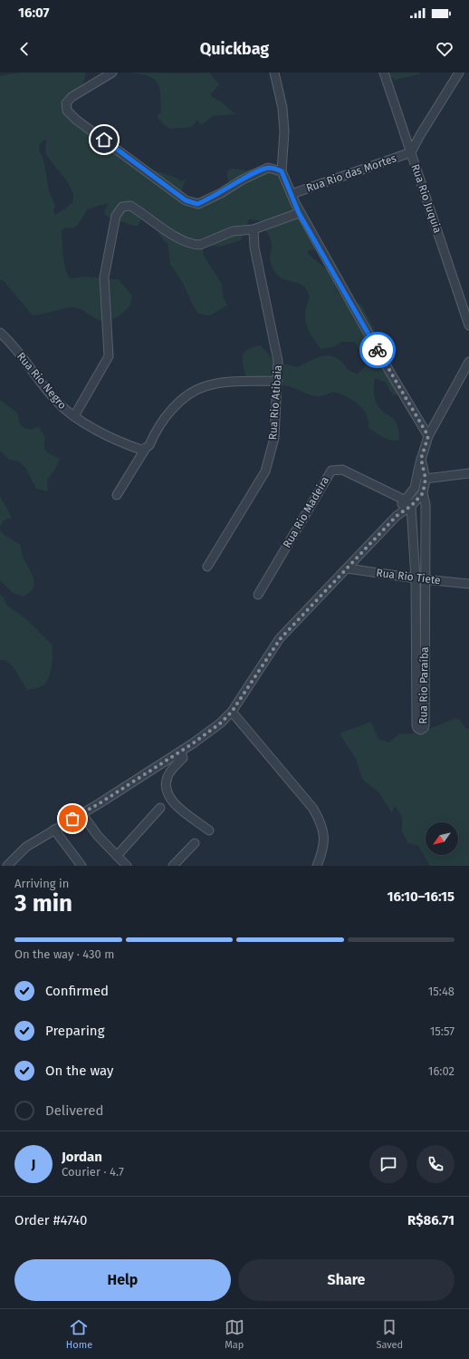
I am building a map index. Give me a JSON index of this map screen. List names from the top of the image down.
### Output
{
  "streets": {
    "street": [
      "Rua Rio das Mortes",
      "Rua Rio Juquia",
      "Rua Rio Negro",
      "Rua Rio Atibaia",
      "Rua Rio Madeira",
      "Rua Rio Tiete",
      "Rua Rio Paraíba"
    ]
  },
  "crossings": [
    ["Rua Rio das Mortes", "Rua Rio Juquia"],
    ["Rua Rio Madeira", "Rua Rio Paraíba"],
    ["Rua Rio Tiete", "Rua Rio Paraíba"]
  ],
  "north": "bottom left",
  "page": {
    "status": "16:07",
    "header": "Quickbag",
    "heading": ["3 min", "Arriving in", "16:10–16:15"],
    "panel": [
      "Jordan",
      "Courier · 4.7",
      "Order #4740",
      "R$86.71"
    ],
    "bar": "On the way · 430 m",
    "list": [
      ["Confirmed", "15:48"],
      ["Preparing", "15:57"],
      ["On the way", "16:02"],
      "Delivered"
    ],
    "round": "J",
    "buttons": ["Help", "Share"],
    "tabs": ["Home", "Map", "Saved"]
  }
}
